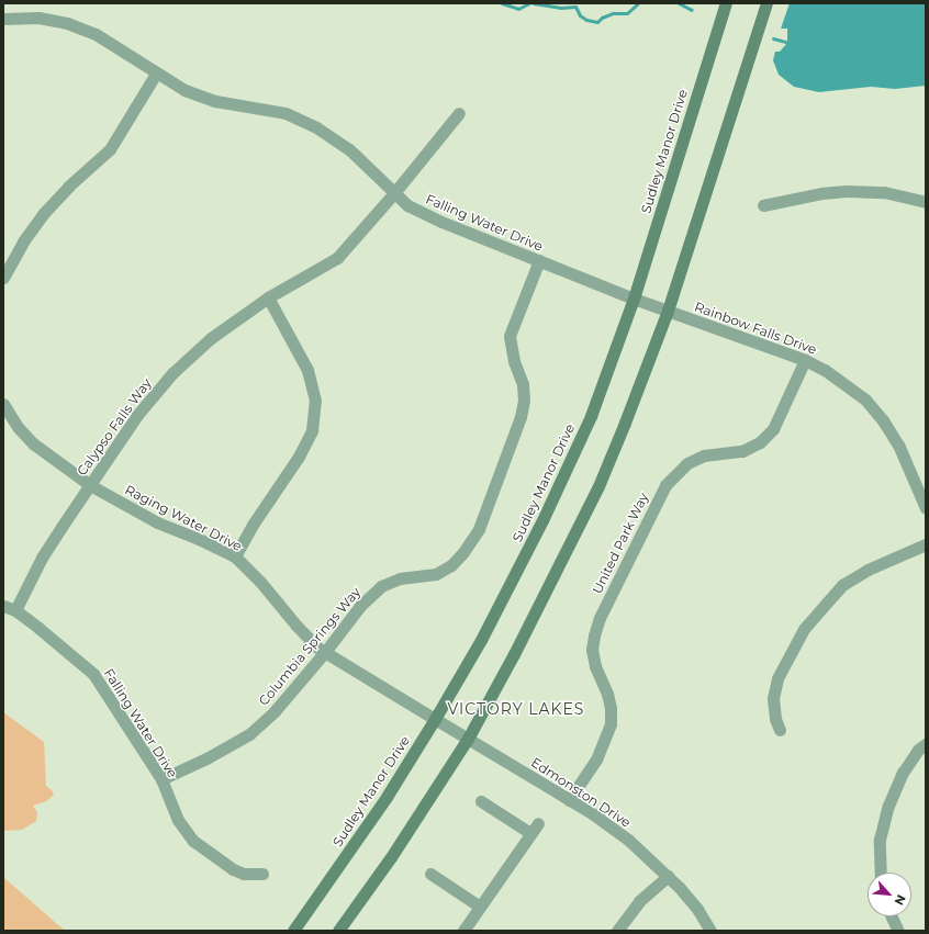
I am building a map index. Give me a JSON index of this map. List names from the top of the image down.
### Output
{
  "streets": {
    "main road": ["Sudley Manor Drive"],
    "street": [
      "Falling Water Drive",
      "Rainbow Falls Drive",
      "Calypso Falls Way",
      "Raging Water Drive",
      "United Park Way",
      "Columbia Springs Way",
      "Edmonston Drive"
    ]
  },
  "crossings": [
    ["Sudley Manor Drive", "Falling Water Drive"],
    ["Sudley Manor Drive", "Rainbow Falls Drive"],
    ["Sudley Manor Drive", "Raging Water Drive"],
    ["Sudley Manor Drive", "Edmonston Drive"],
    ["Falling Water Drive", "Rainbow Falls Drive"],
    ["Falling Water Drive", "Calypso Falls Way"],
    ["Falling Water Drive", "Columbia Springs Way"],
    ["Rainbow Falls Drive", "United Park Way"],
    ["Calypso Falls Way", "Raging Water Drive"],
    ["Raging Water Drive", "Columbia Springs Way"],
    ["Raging Water Drive", "Edmonston Drive"],
    ["United Park Way", "Edmonston Drive"]
  ],
  "districts": ["VICTORY LAKES"],
  "north": "bottom right"
}
